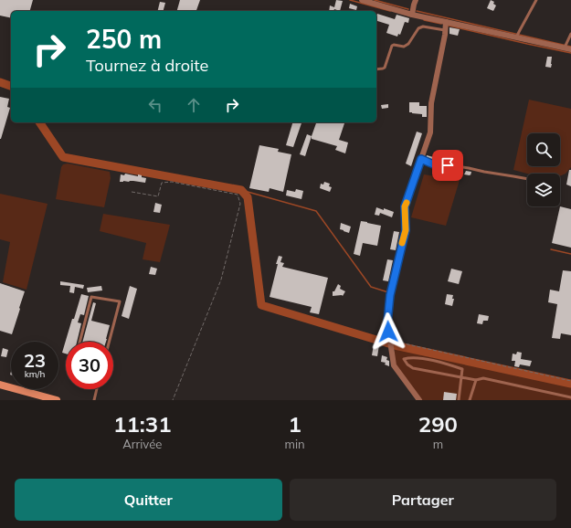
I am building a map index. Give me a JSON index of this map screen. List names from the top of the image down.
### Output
{
  "page": {
    "turn": ["250 m", "Tournez à droite"],
    "speed": "23 km/h",
    "limit": "30",
    "eta": [
      "11:31",
      "Arrivée",
      "1",
      "min",
      "290",
      "m"
    ],
    "buttons": ["Quitter", "Partager"]
  }
}
